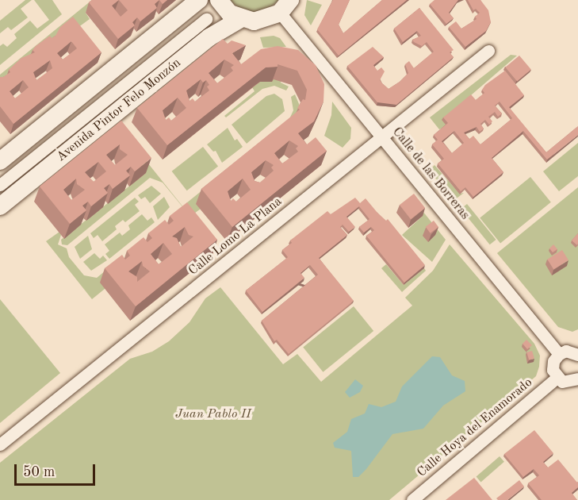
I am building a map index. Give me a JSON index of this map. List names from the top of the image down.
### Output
{
  "streets": {
    "street": [
      "Avenida Pintor Felo Monzón",
      "Calle de las Borreras",
      "Calle Lomo La Plana",
      "Calle Hoya del Enamorado"
    ]
  },
  "crossings": [
    ["Calle de las Borreras", "Calle Lomo La Plana"]
  ],
  "parks": ["Juan Pablo II"],
  "scale_bar": "50 m"
}
